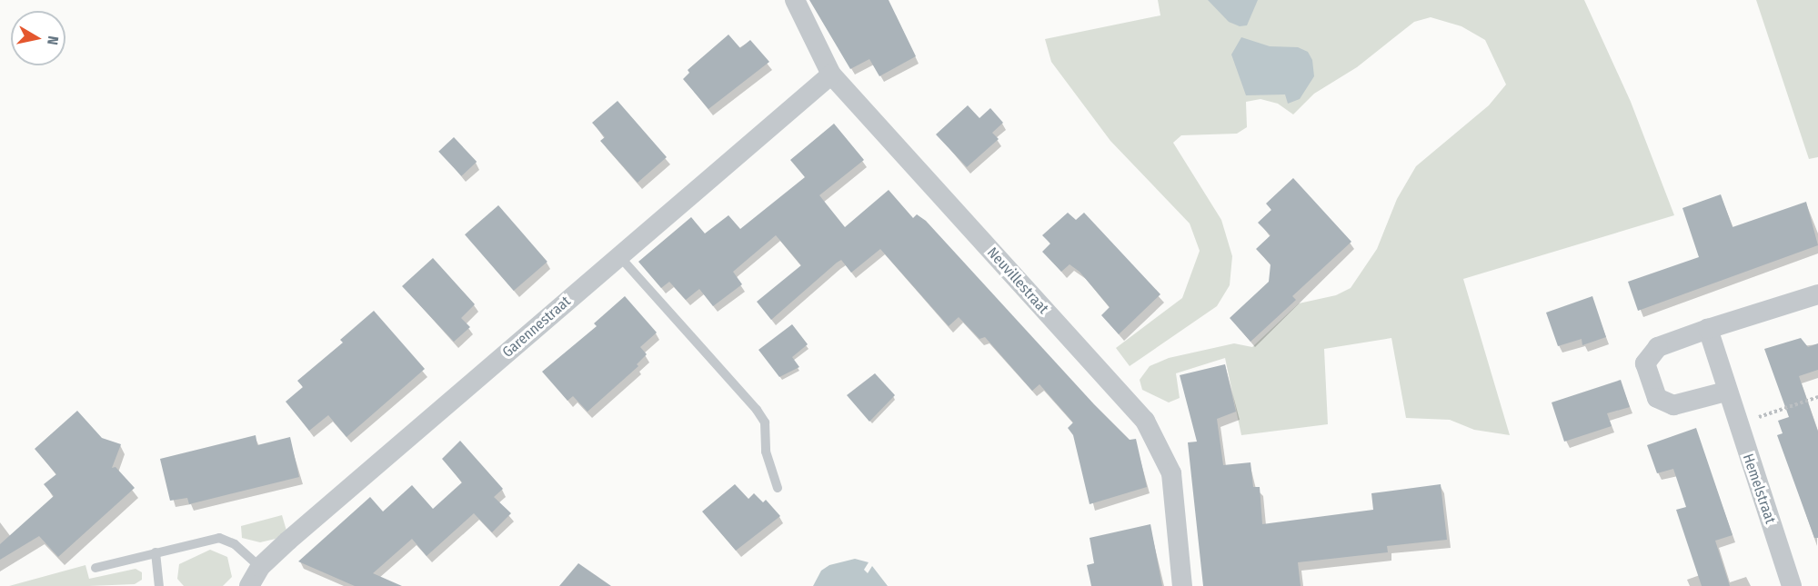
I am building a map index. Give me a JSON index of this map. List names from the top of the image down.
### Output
{
  "streets": {
    "street": ["Neuvillestraat", "Garennestraat", "Hemelstraat"]
  },
  "crossings": [
    ["Neuvillestraat", "Garennestraat"]
  ],
  "north": "right"
}
